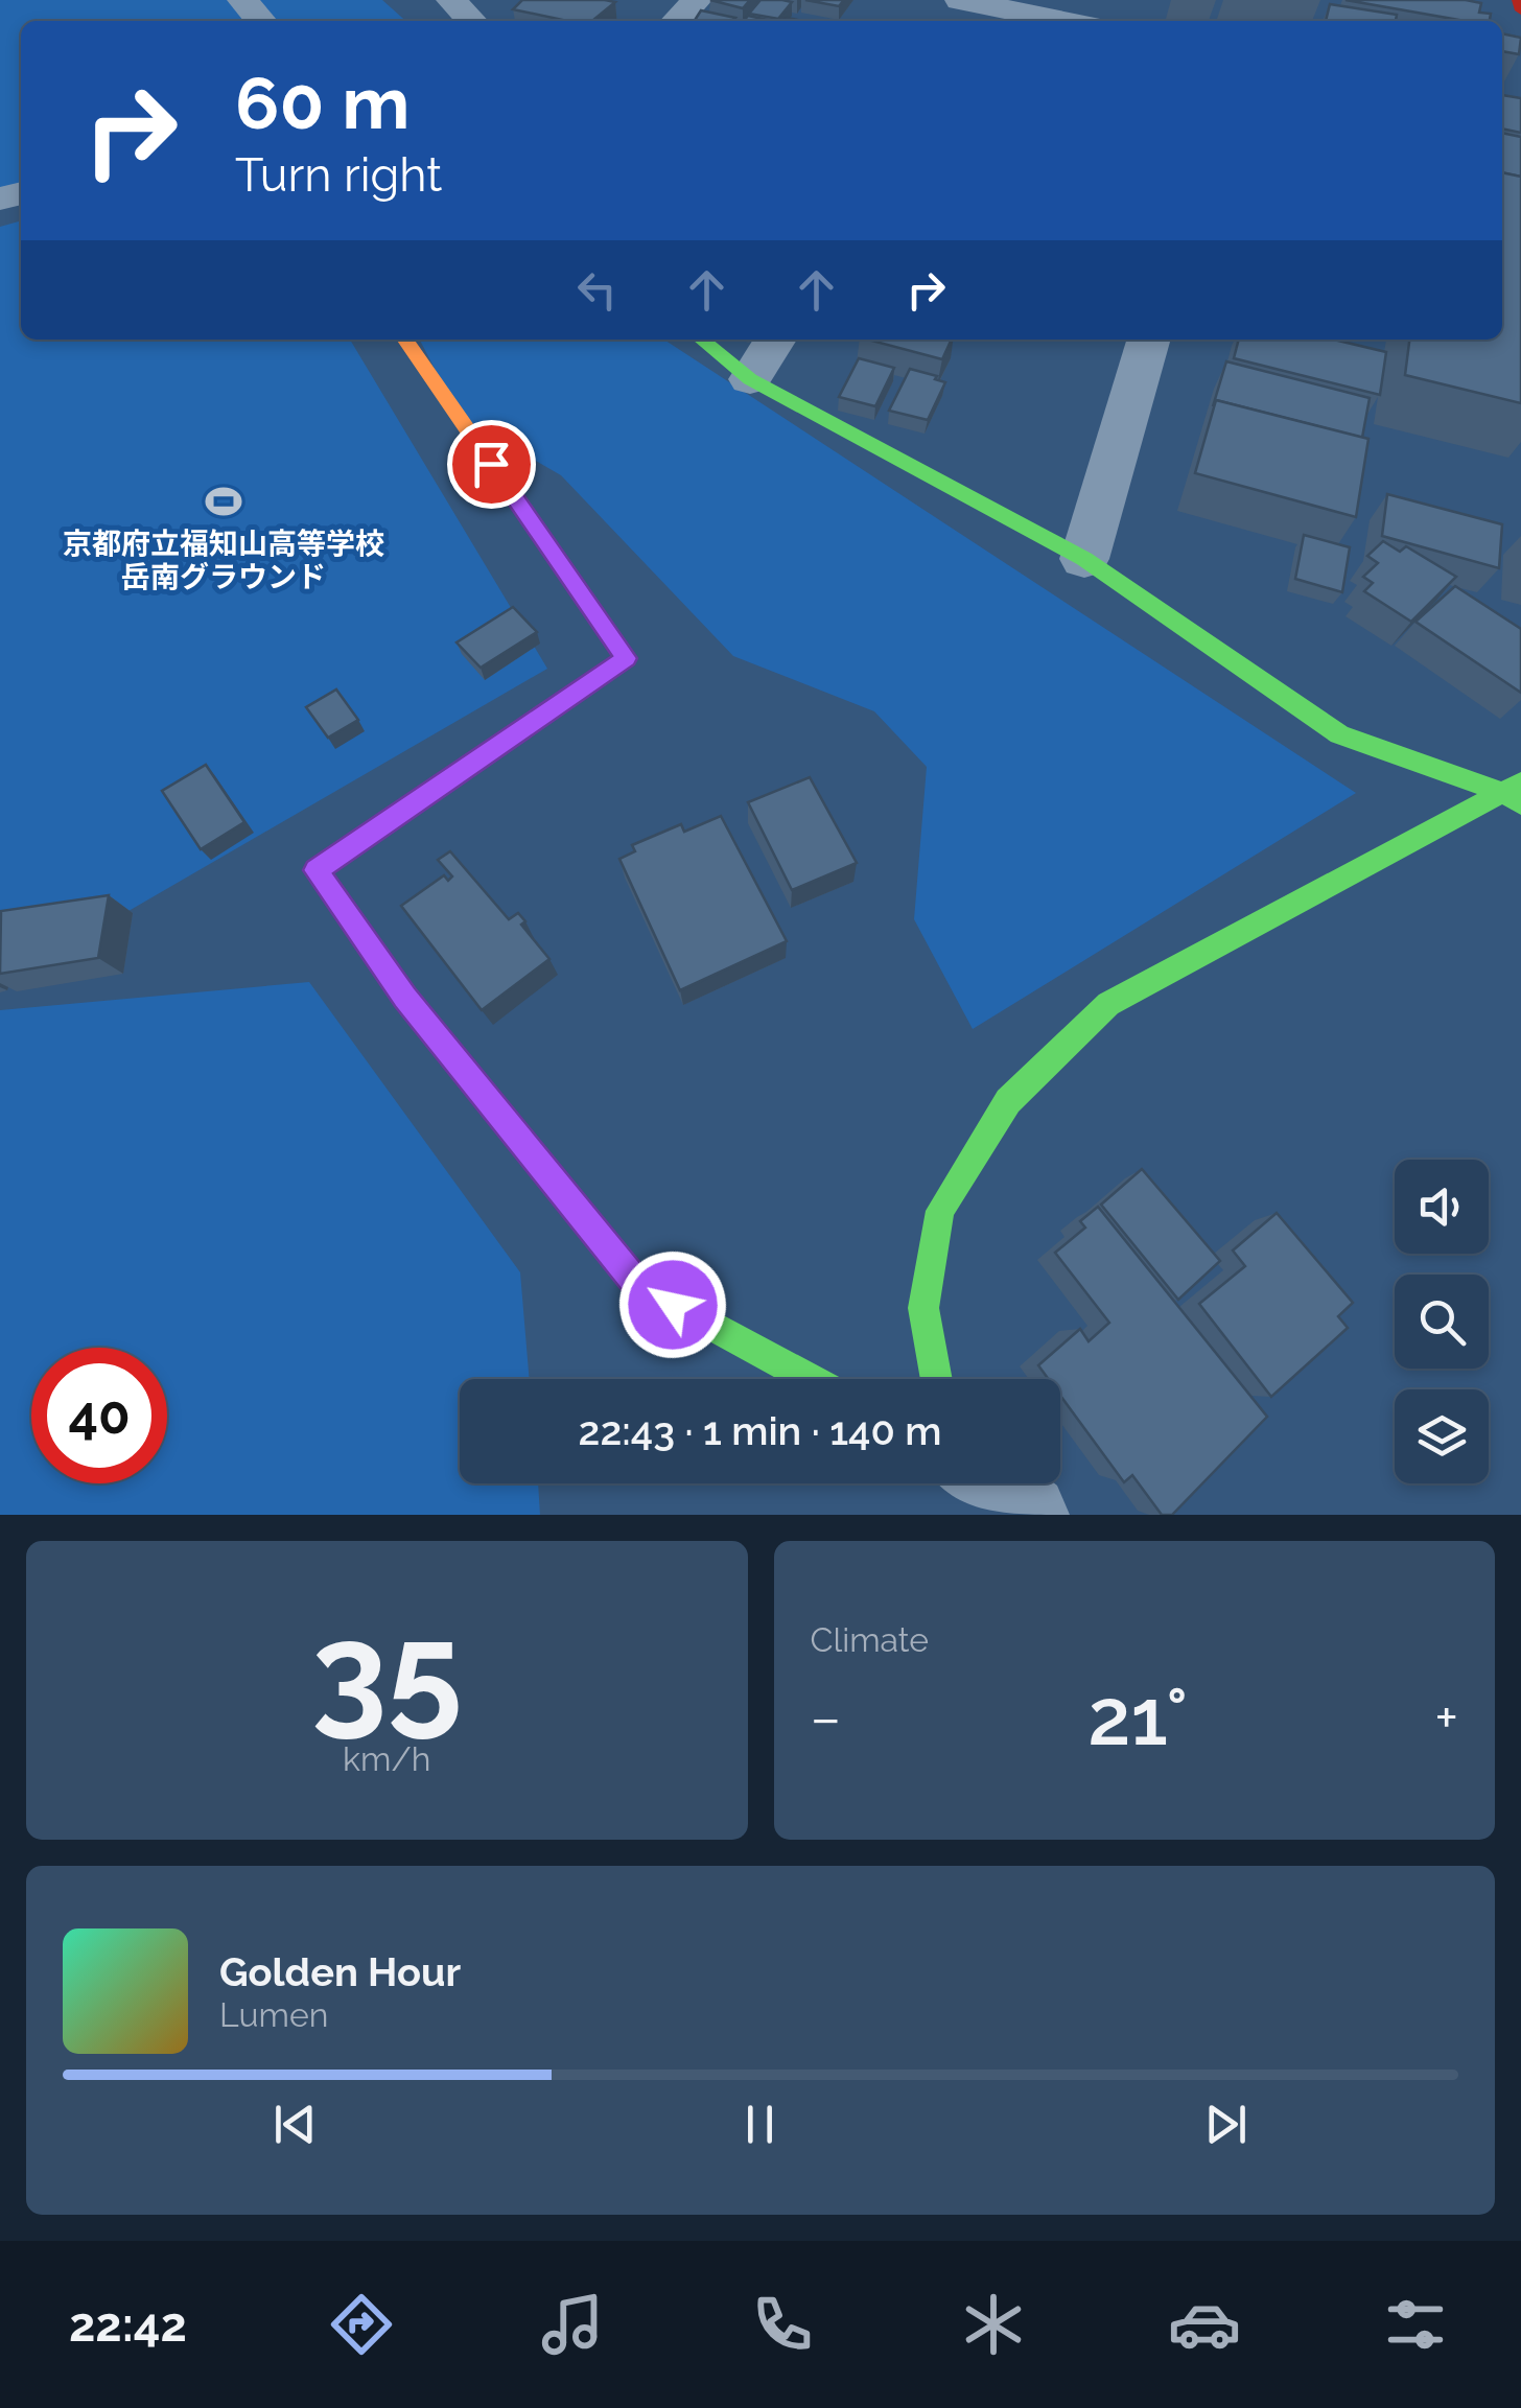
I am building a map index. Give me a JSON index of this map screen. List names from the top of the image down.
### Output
{
  "places": {
    "sports": ["京都府立福知山高等学校 岳南グラウンド"]
  },
  "page": {
    "turn": ["60 m", "Turn right"],
    "limit": "40",
    "trip": "22:43 · 1 min · 140 m",
    "tile": [
      ["35", "km/h"],
      "Climate"
    ],
    "heat": ["−", "21°", "+"],
    "song": ["Golden Hour", "Lumen"],
    "tabs": "22:42"
  }
}
